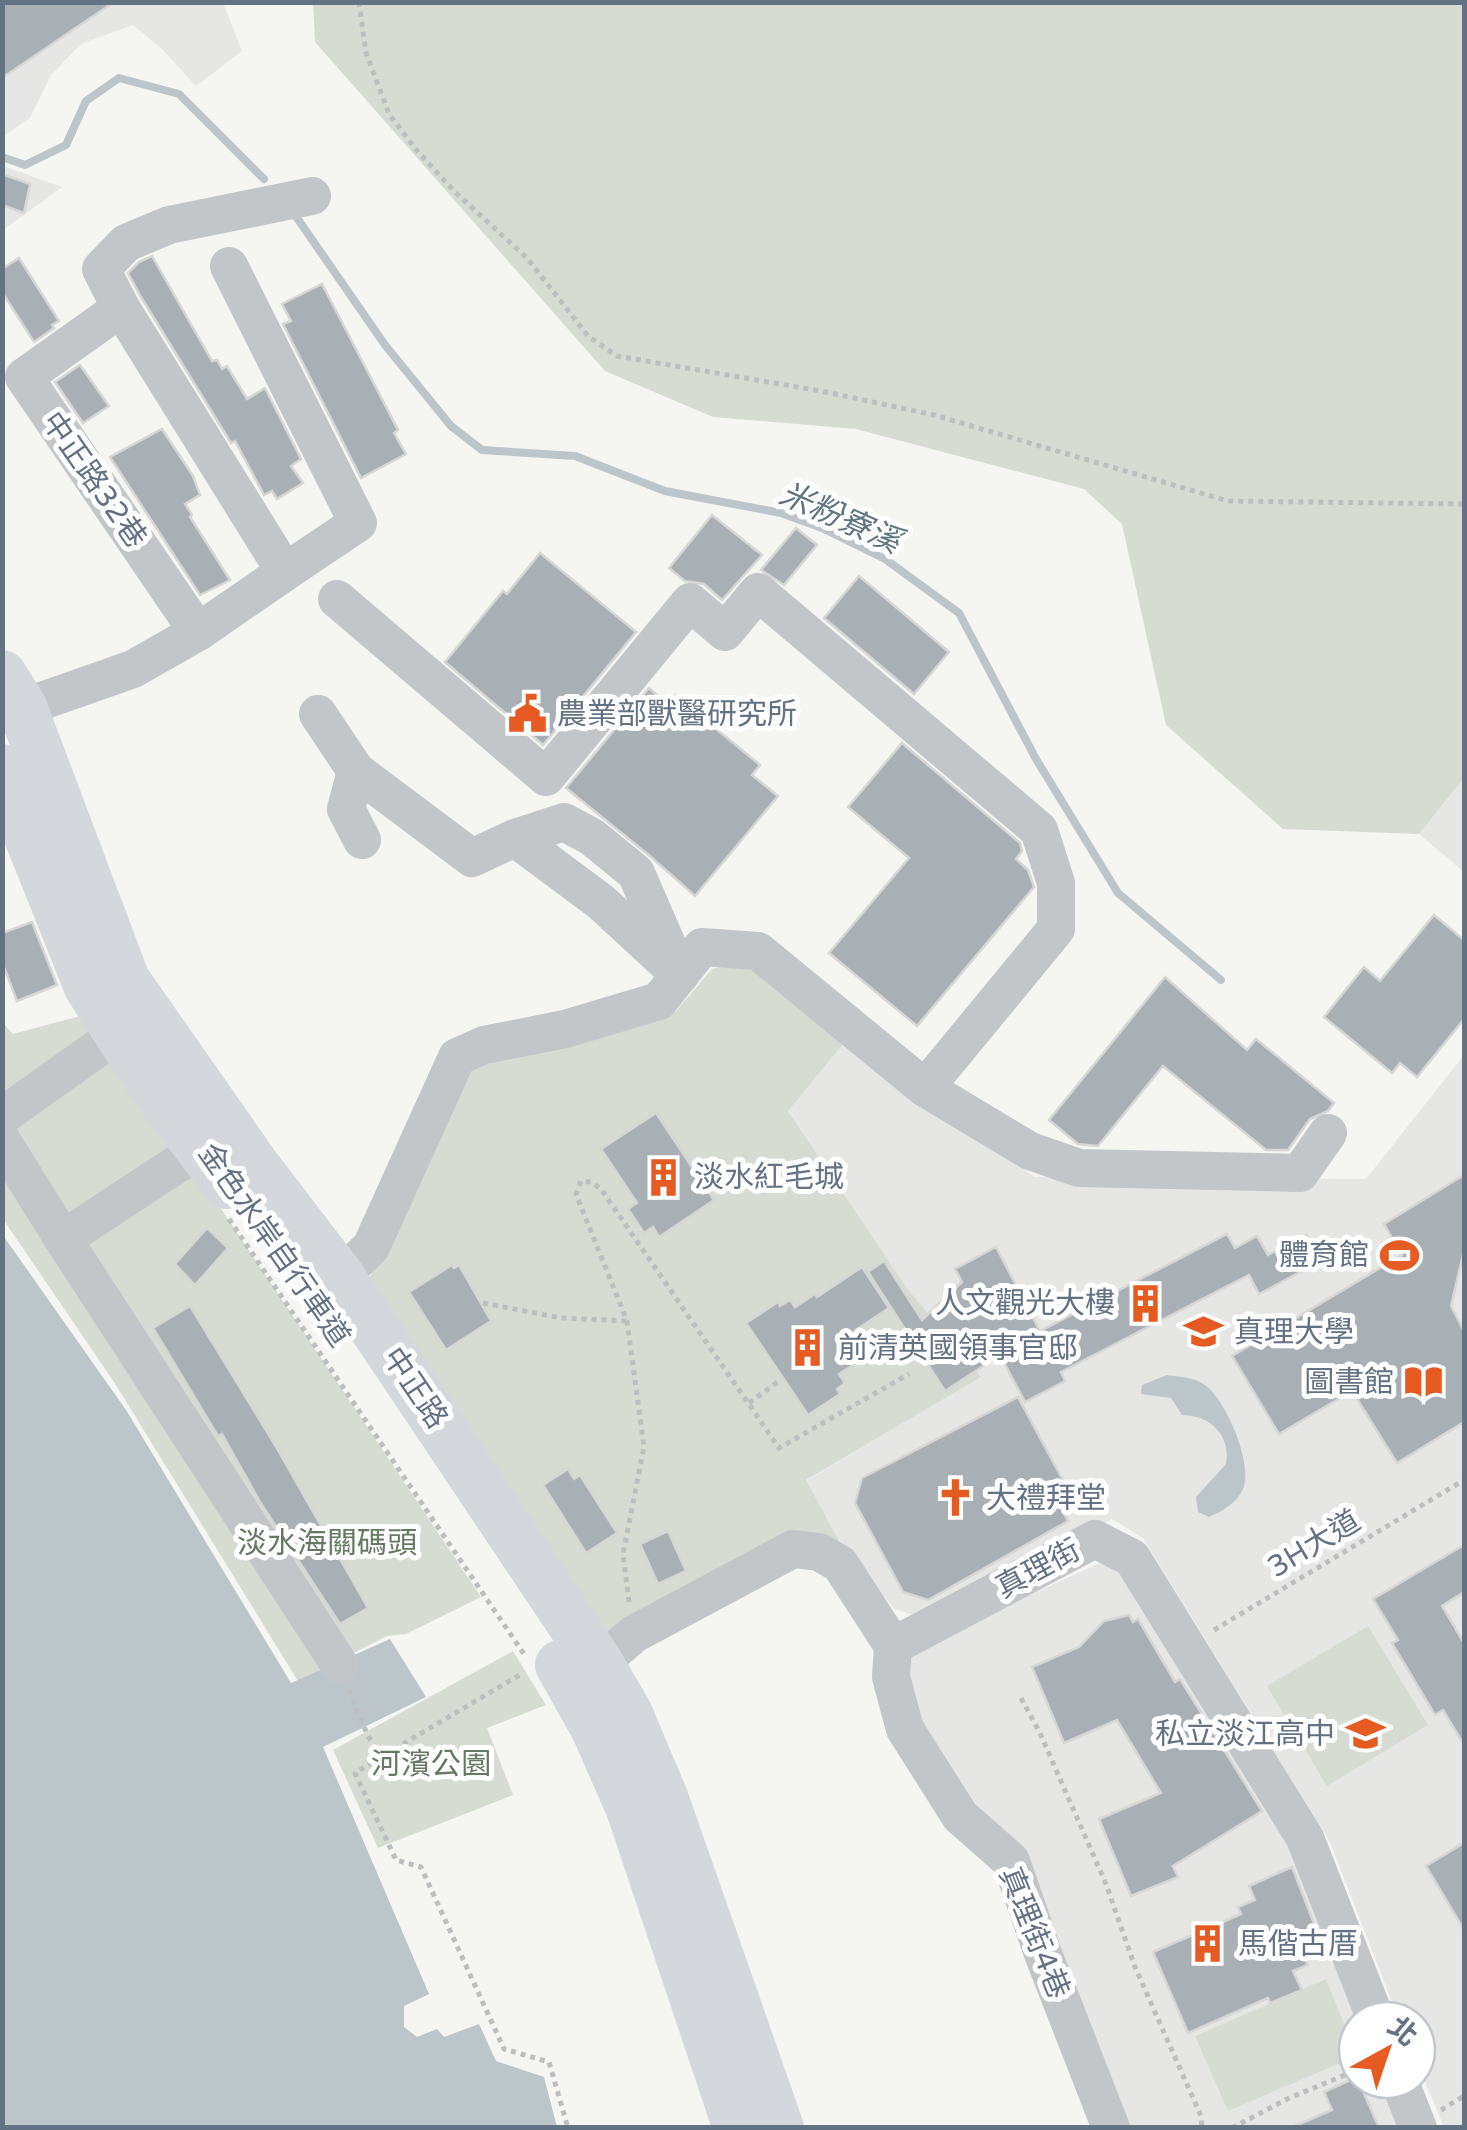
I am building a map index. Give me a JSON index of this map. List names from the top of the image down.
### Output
{
  "streets": {
    "main road": ["中正路"],
    "street": ["中正路32巷", "真理街", "真理街4巷"],
    "path": ["金色水岸自行車道", "3H大道"]
  },
  "crossings": [
    ["金色水岸自行車道", "中正路"],
    ["3H大道", "真理街"],
    ["真理街", "真理街4巷"]
  ],
  "water": ["米粉寮溪"],
  "parks": ["淡水海關碼頭", "河濱公園"],
  "places": {
    "public building": ["農業部獸醫研究所"],
    "building": [
      "淡水紅毛城",
      "人文觀光大樓",
      "前清英國領事官邸",
      "馬偕古厝"
    ],
    "sports": ["體育館"],
    "school or university": ["真理大學", "私立淡江高中"],
    "library": ["圖書館"],
    "church": ["大禮拜堂"]
  },
  "north": "top right"
}
